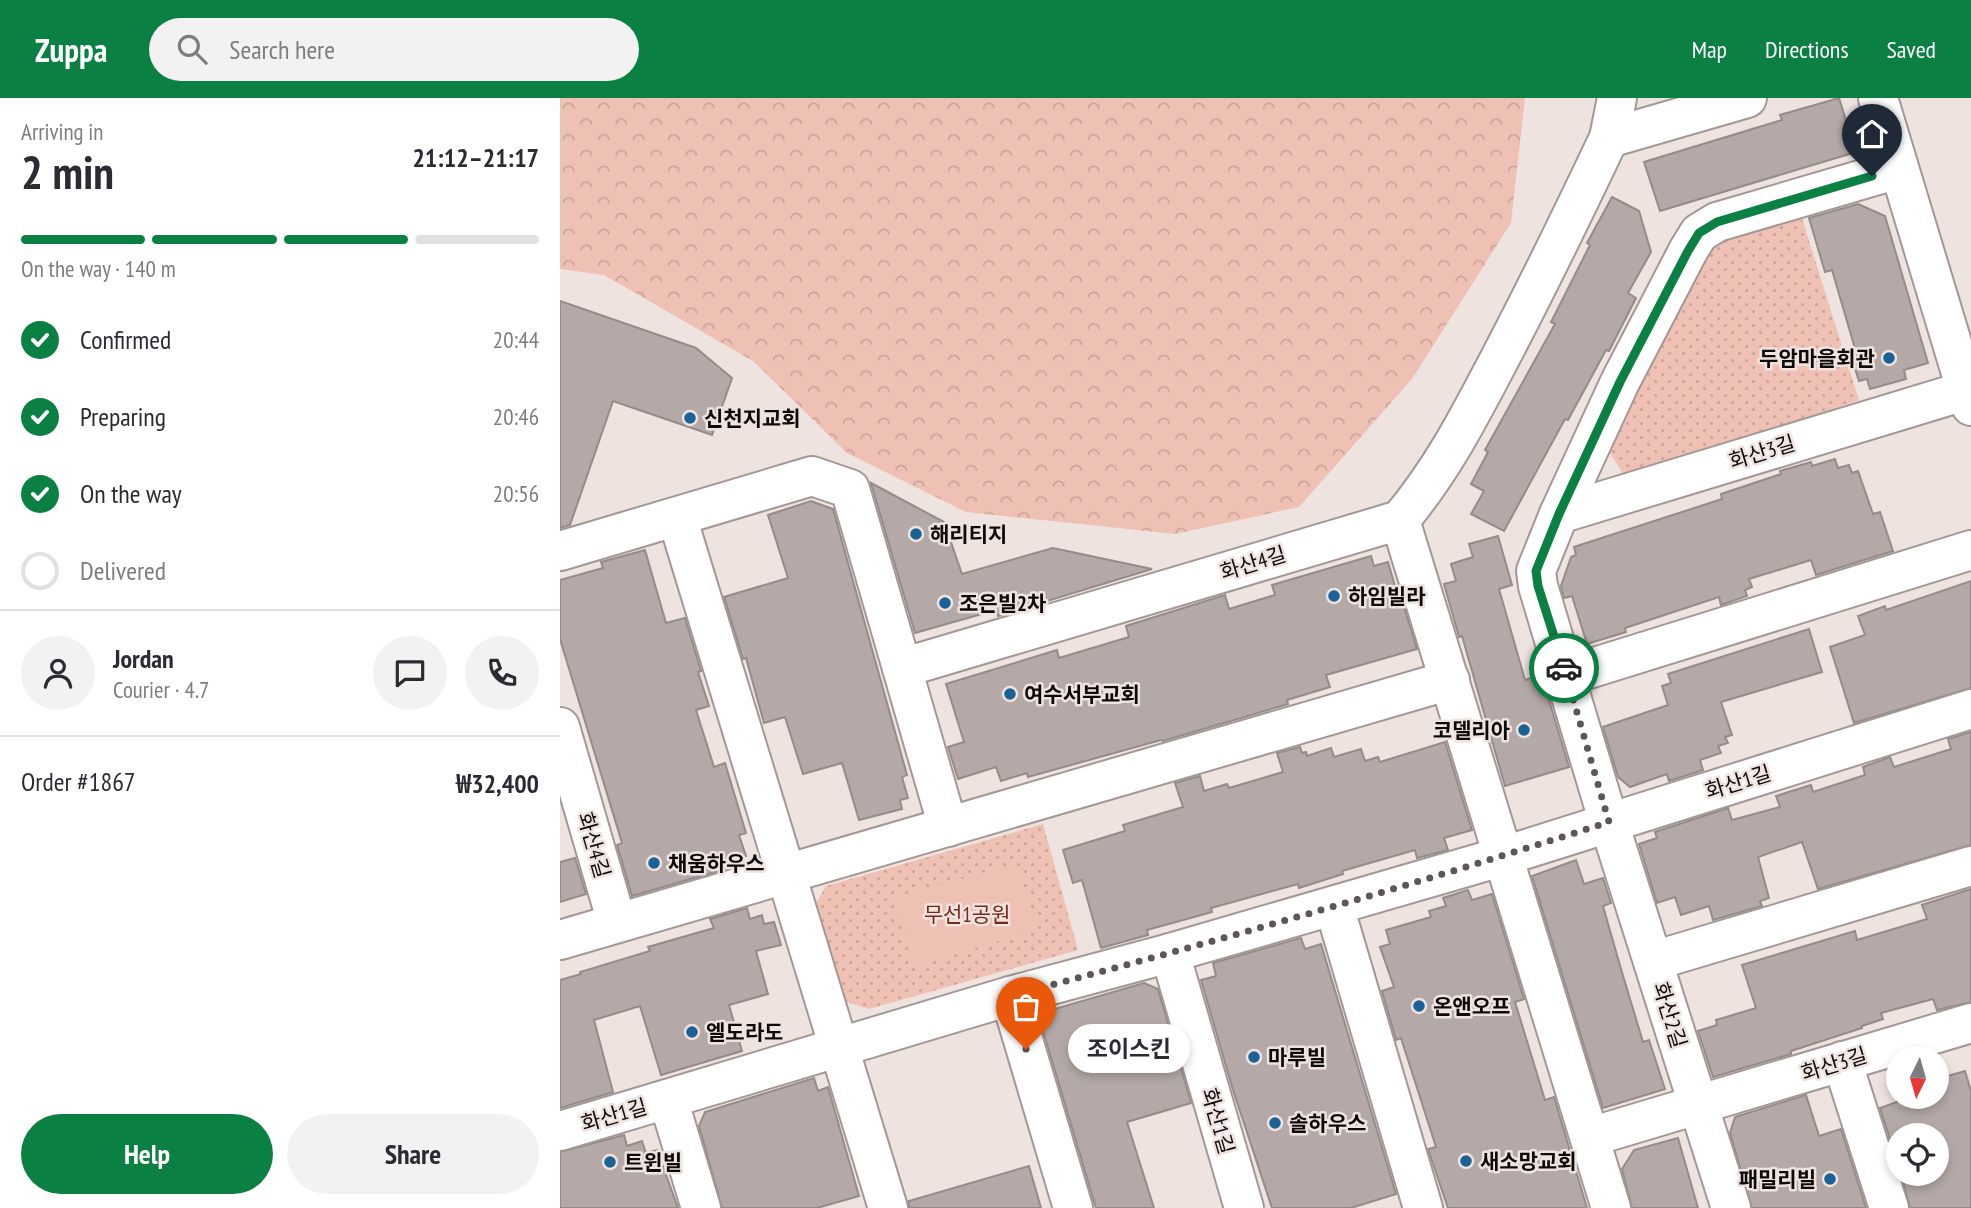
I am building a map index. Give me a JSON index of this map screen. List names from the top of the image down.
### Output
{
  "streets": {
    "street": [
      "화산3길",
      "화산4길",
      "화산1길",
      "화산2길"
    ]
  },
  "crossings": [
    ["화산3길", "화산2길"],
    ["화산1길", "화산2길"]
  ],
  "parks": ["무선1공원"],
  "places": [
    "두암마을회관",
    "신천지교회",
    "해리티지",
    "하임빌라",
    "조은빌2차",
    "여수서부교회",
    "코델리아",
    "채움하우스",
    "온앤오프",
    "엘도라도",
    "조이스킨",
    "마루빌",
    "솔하우스",
    "새소망교회",
    "트윈빌",
    "패밀리빌"
  ],
  "north": "bottom",
  "page": {
    "header": "Zuppa",
    "search": "Search here",
    "nav": ["Map", "Directions", "Saved"],
    "heading": ["2 min", "Arriving in", "21:12–21:17"],
    "panel": [
      "Jordan",
      "Courier · 4.7",
      "Order #1867",
      "₩32,400"
    ],
    "bar": "On the way · 140 m",
    "list": [
      ["Confirmed", "20:44"],
      ["Preparing", "20:46"],
      ["On the way", "20:56"],
      "Delivered"
    ],
    "bubble": "조이스킨",
    "buttons": ["Help", "Share"]
  }
}
